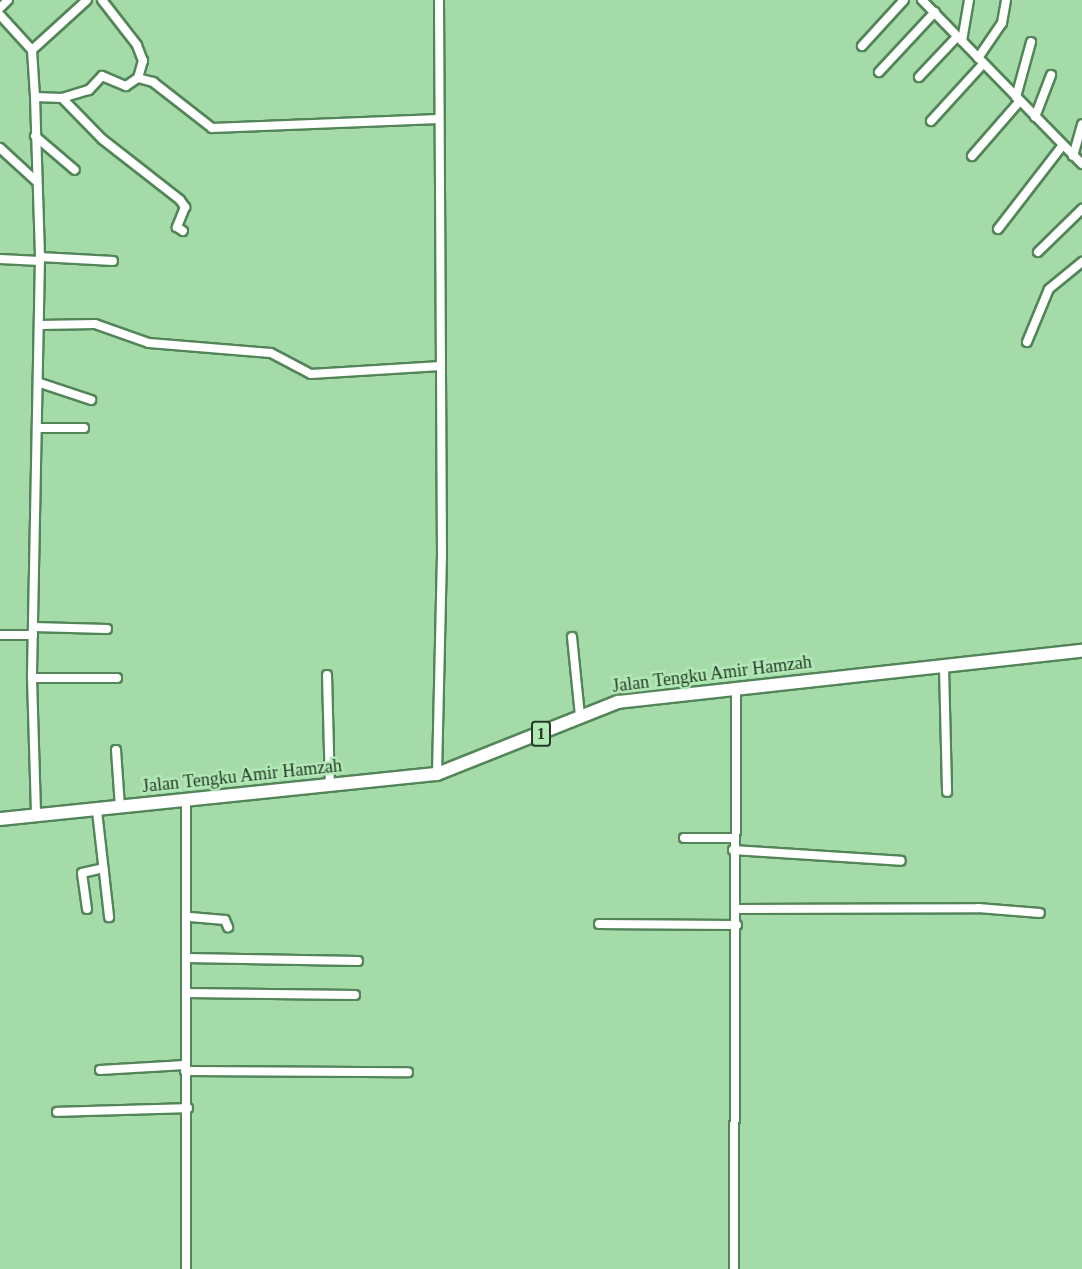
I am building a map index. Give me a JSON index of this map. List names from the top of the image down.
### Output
{
  "streets": {
    "highway": ["Jalan Tengku Amir Hamzah", "1"]
  }
}
